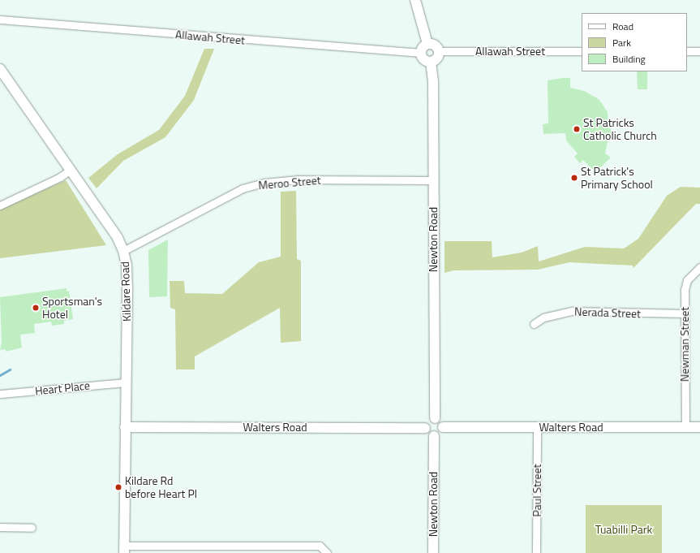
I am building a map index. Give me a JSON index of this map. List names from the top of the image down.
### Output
{
  "streets": {
    "main road": ["Newton Road", "Kildare Road", "Walters Road"],
    "street": [
      "Allawah Street",
      "Meroo Street",
      "Nerada Street",
      "Newman Street",
      "Heart Place",
      "Paul Street"
    ]
  },
  "crossings": [
    ["Allawah Street", "Newton Road"],
    ["Meroo Street", "Newton Road"],
    ["Meroo Street", "Kildare Road"],
    ["Newton Road", "Walters Road"],
    ["Kildare Road", "Heart Place"],
    ["Kildare Road", "Walters Road"],
    ["Nerada Street", "Newman Street"],
    ["Newman Street", "Walters Road"],
    ["Walters Road", "Paul Street"]
  ],
  "parks": ["Tuabilli Park"],
  "places": [
    "St Patricks Catholic Church",
    "St Patrick's Primary School",
    "Sportsman's Hotel",
    "Kildare Rd before Heart Pl"
  ],
  "legend": ["Road", "Park", "Building"]
}
